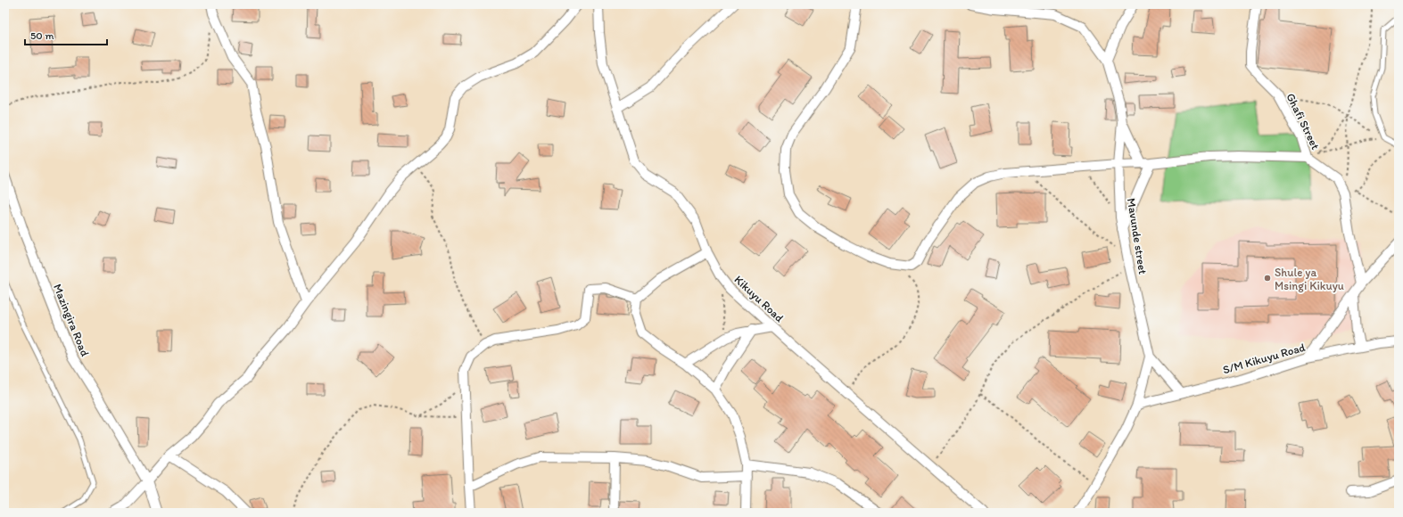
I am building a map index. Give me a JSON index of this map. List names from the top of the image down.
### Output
{
  "streets": {
    "street": [
      "Ghafi Street",
      "Mavunde street",
      "Kikuyu Road",
      "Mazingira Road",
      "S/M Kikuyu Road"
    ]
  },
  "crossings": [
    ["Mavunde street", "S/M Kikuyu Road"]
  ],
  "places": ["Shule ya Msingi Kikuyu"],
  "scale_bar": "50 m"
}
